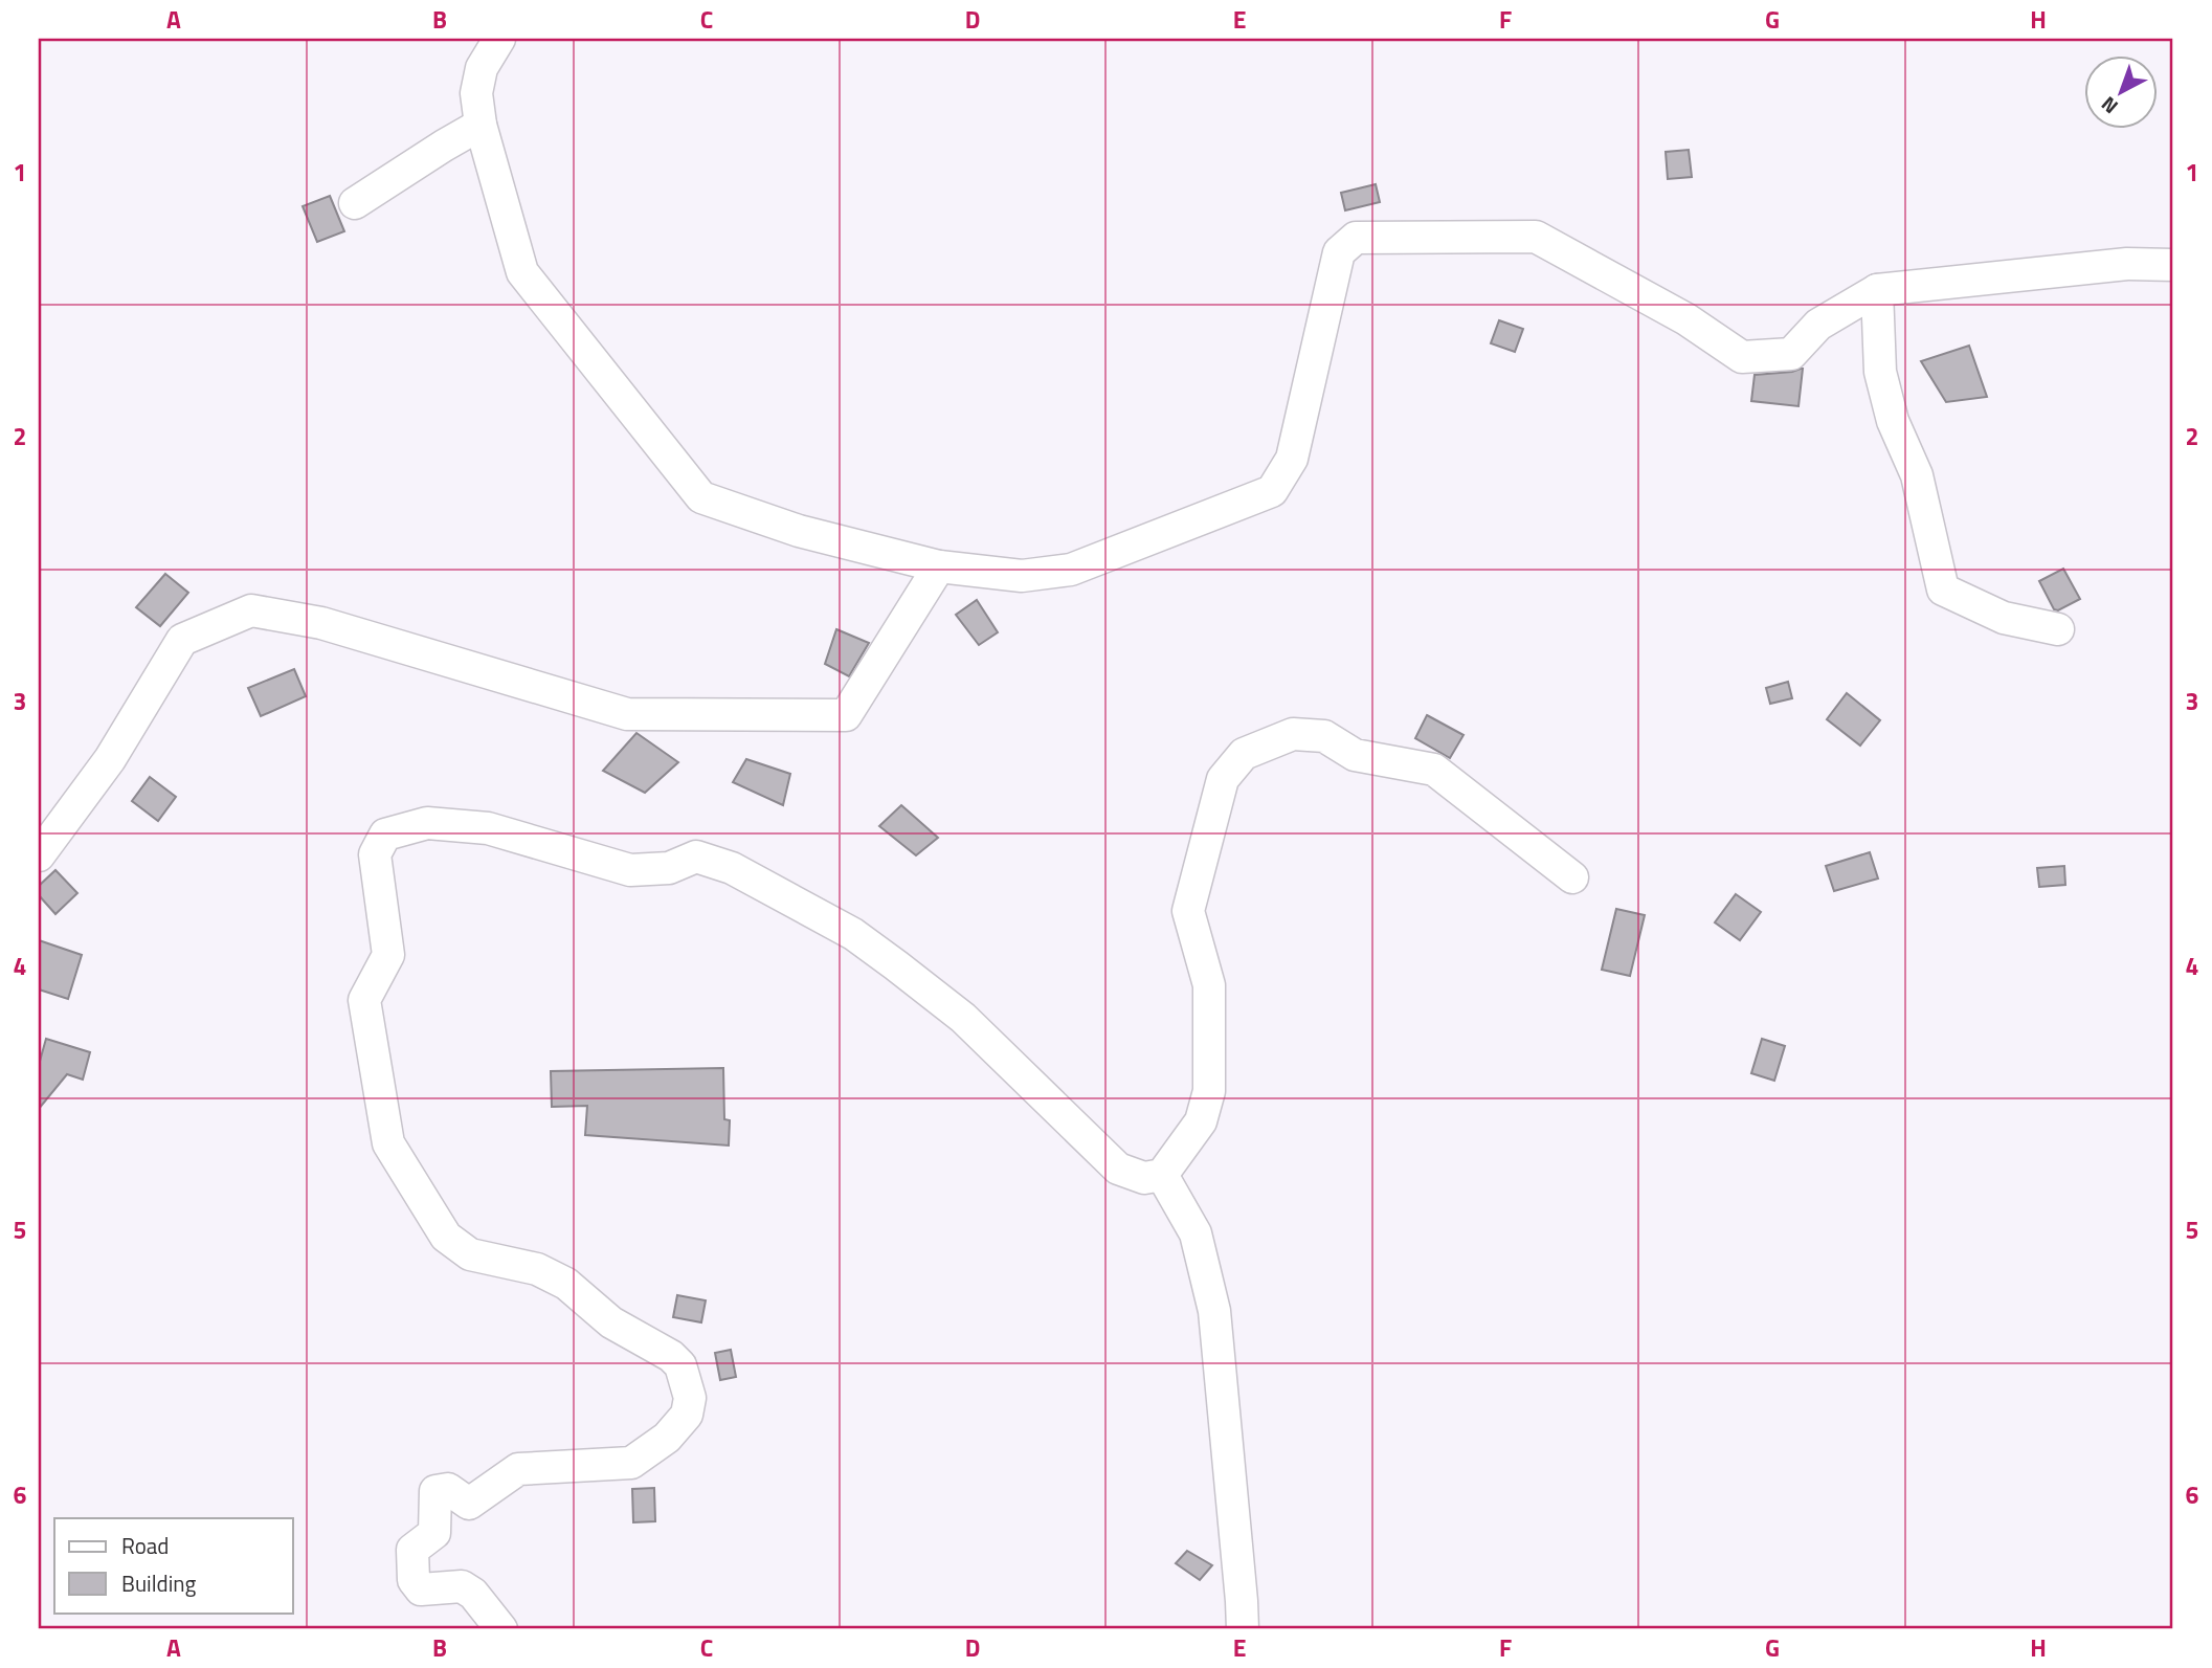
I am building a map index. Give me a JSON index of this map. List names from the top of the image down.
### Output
{
  "legend": ["Road", "Building"],
  "north": "bottom left",
  "grid": {
    "columns": [
      "A",
      "B",
      "C",
      "D",
      "E",
      "F",
      "G",
      "H"
    ],
    "rows": [
      "1",
      "2",
      "3",
      "4",
      "5",
      "6"
    ]
  }
}
